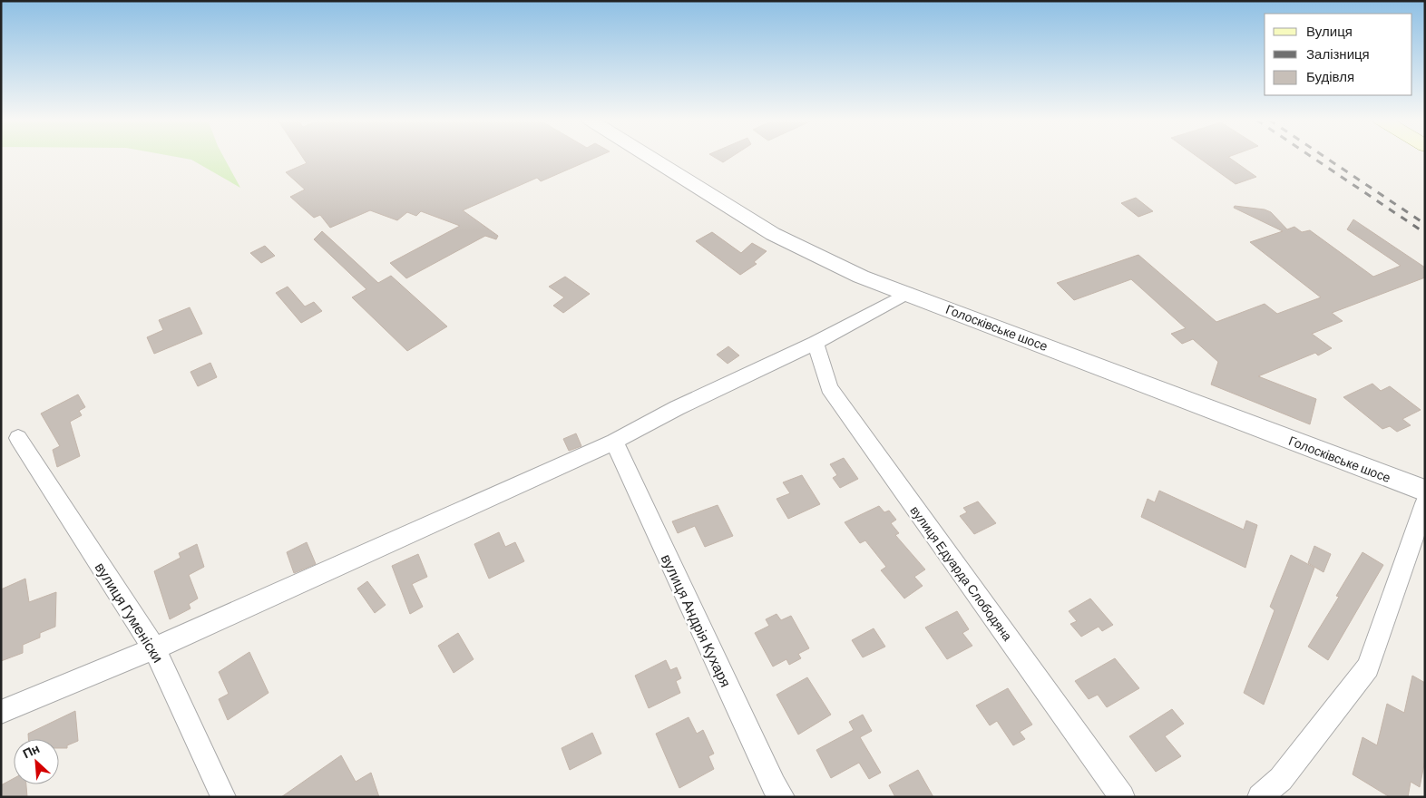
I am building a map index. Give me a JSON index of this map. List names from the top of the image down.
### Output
{
  "streets": {
    "street": [
      "Голосківське шосе",
      "вулиця Едуарда Слободяна",
      "вулиця Гуменіски",
      "вулиця Андрія Кухаря"
    ]
  },
  "legend": ["Вулиця", "Залізниця", "Будівля"],
  "north": "top left"
}
